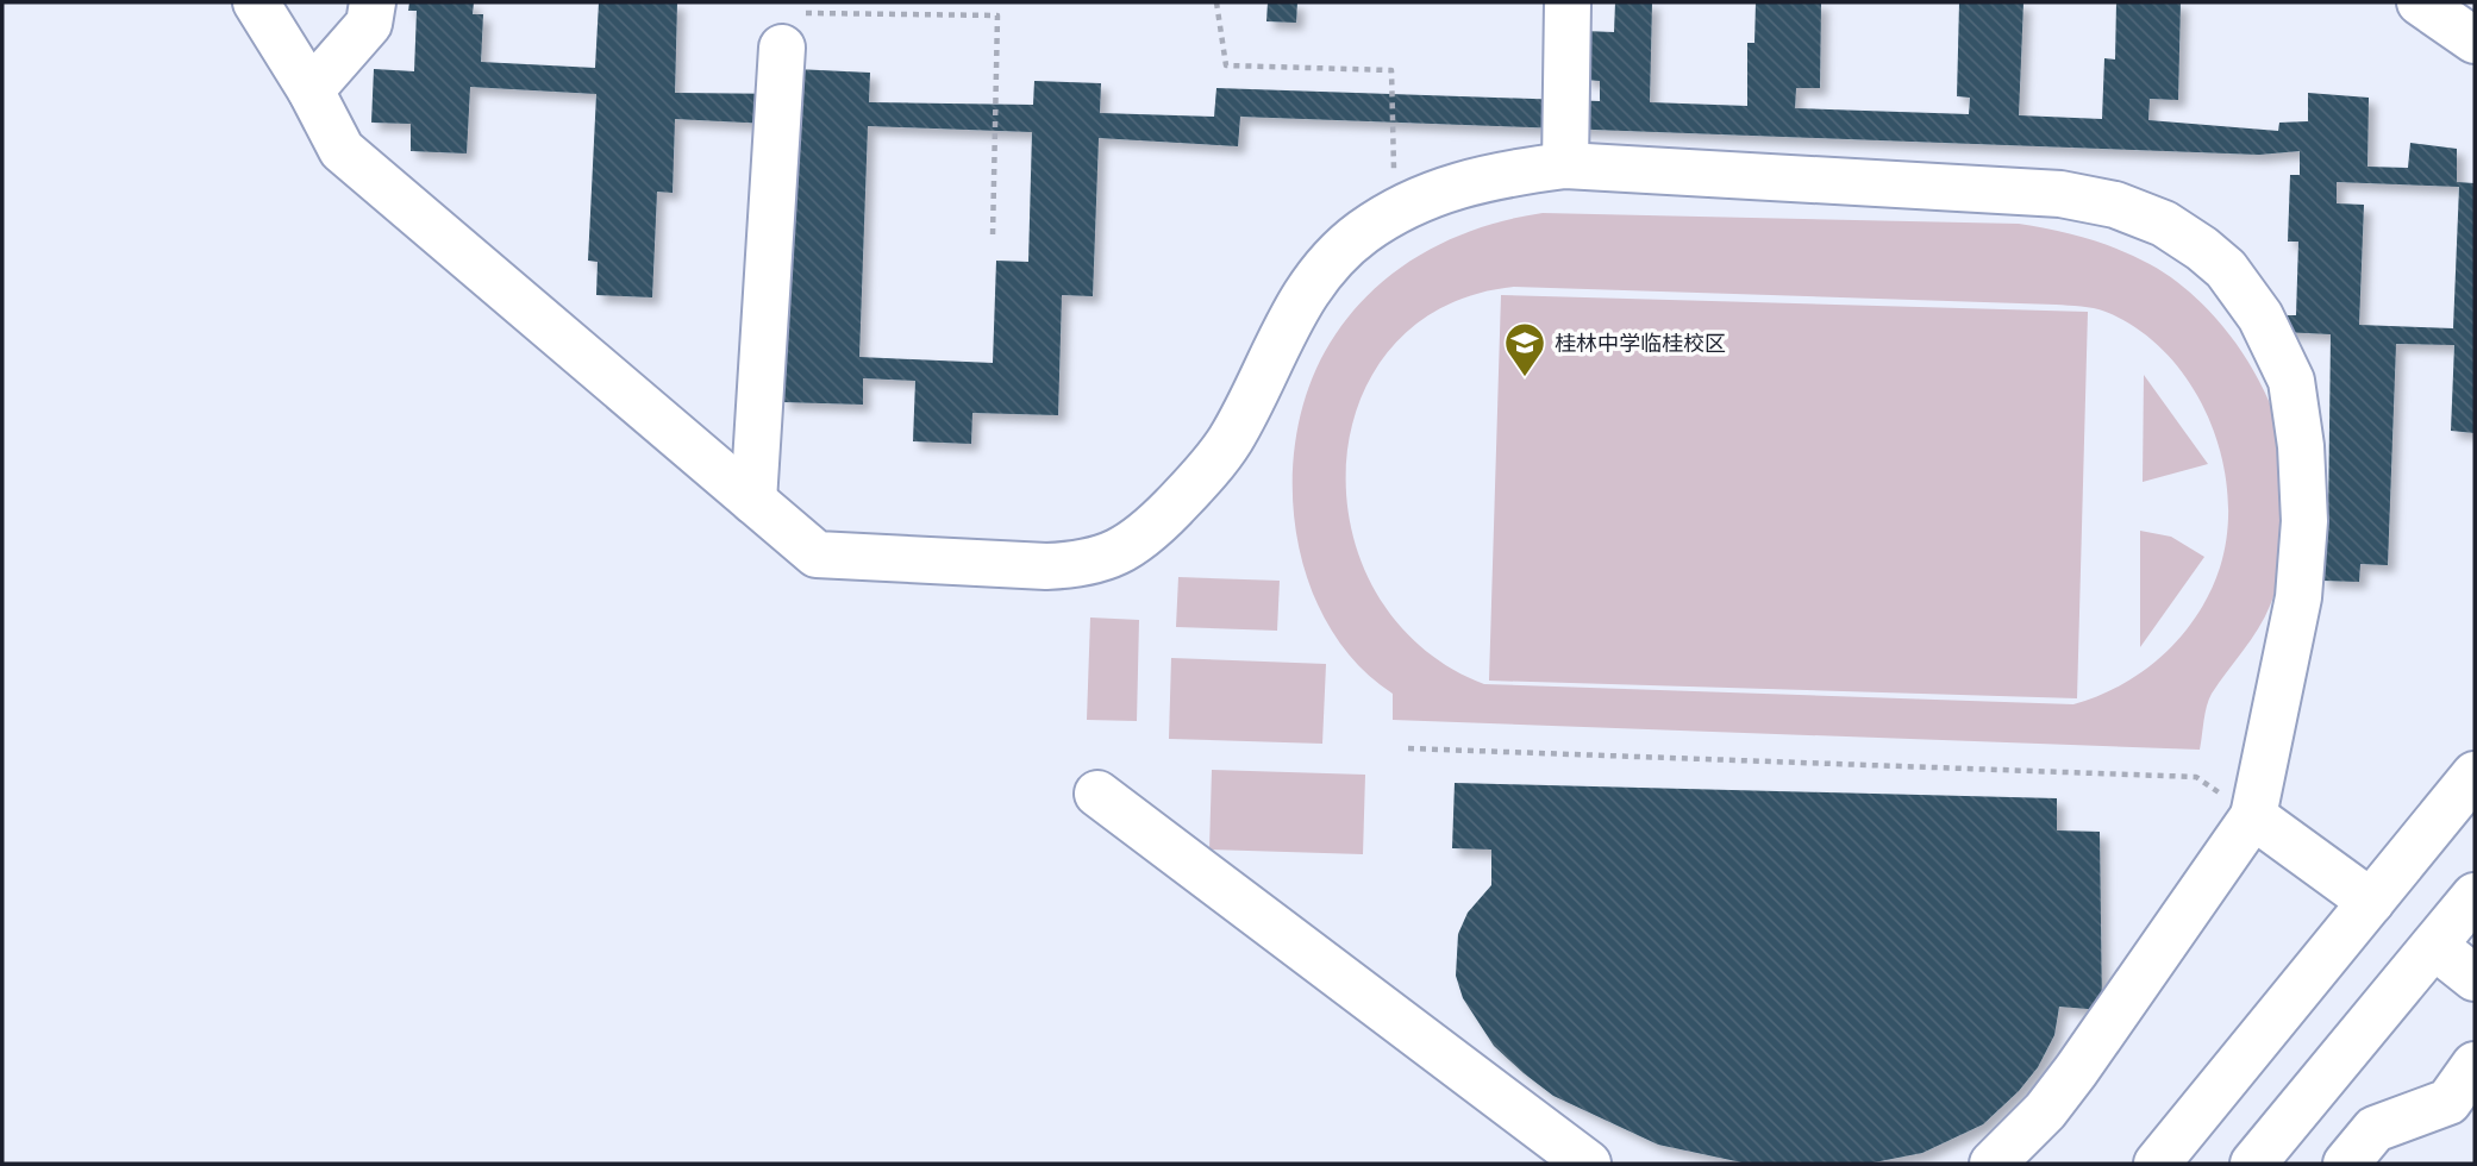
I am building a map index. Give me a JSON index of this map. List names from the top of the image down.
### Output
{
  "places": {
    "school or university": ["桂林中学临桂校区"]
  }
}
